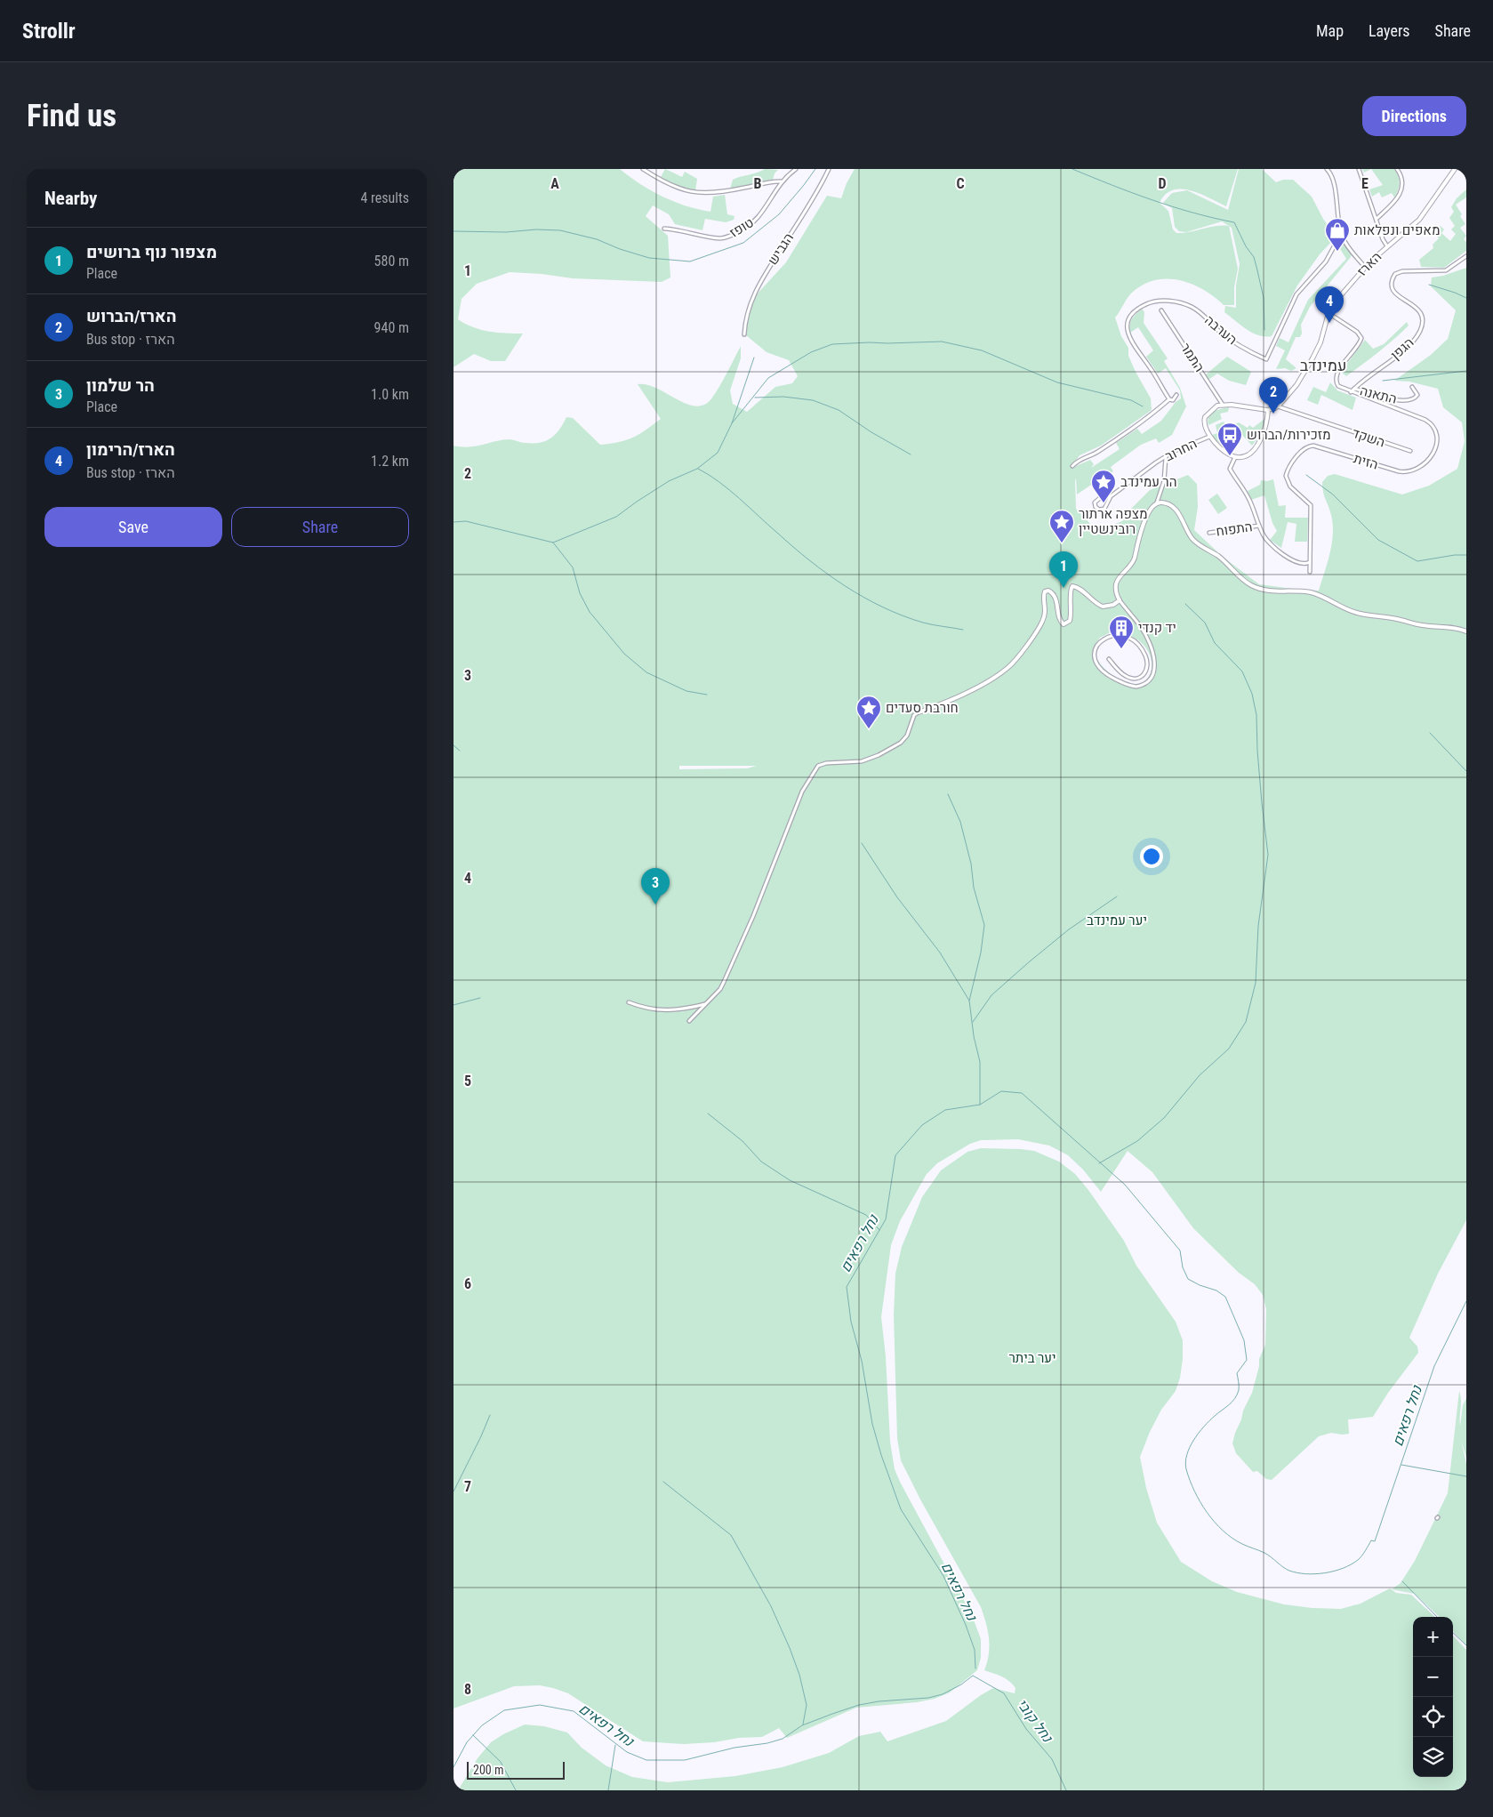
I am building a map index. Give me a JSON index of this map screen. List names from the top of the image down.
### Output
{
  "streets": {
    "street": [
      "טופז",
      "הגביש",
      "הארז",
      "הערבה",
      "הגפן",
      "התמר",
      "התאנה",
      "השקד",
      "החרוב",
      "הזית",
      "התפוח"
    ]
  },
  "crossings": [
    ["הארז", "התמר"],
    ["הארז", "השקד"],
    ["הארז", "החרוב"],
    ["הגפן", "התאנה"],
    ["הגפן", "הזית"],
    ["התמר", "החרוב"]
  ],
  "districts": ["עמינדב"],
  "water": ["נחל רפאים", "נחל קובי"],
  "parks": ["יער עמינדב", "יער ביתר"],
  "places": {
    "shop": ["מאפים ונפלאות"],
    "bus stop": ["מזכירות/הברוש"],
    "place": ["הר עמינדב", "מצפה ארתור רובינשטיין", "חורבת סעדים"],
    "building": ["יד קנדי"]
  },
  "scale_bar": "200 m",
  "page": {
    "header": "Strollr",
    "nav": ["Map", "Layers", "Share"],
    "buttons": [
      "Directions",
      ["Save", "Share"]
    ],
    "title": "Find us",
    "heading": ["Nearby", "4 results"],
    "list": [
      {
        "mark": "1",
        "name": "מצפור נוף ברושים",
        "note": "Place",
        "value": "580 m"
      },
      {
        "mark": "2",
        "name": "הארז/הברוש",
        "note": "Bus stop · הארז",
        "value": "940 m"
      },
      {
        "mark": "3",
        "name": "הר שלמון",
        "note": "Place",
        "value": "1.0 km"
      },
      {
        "mark": "4",
        "name": "הארז/הרימון",
        "note": "Bus stop · הארז",
        "value": "1.2 km"
      }
    ],
    "pins": [
      "4",
      "2",
      "1",
      "3"
    ],
    "map_buttons": ["+", "−"],
    "scale": "200 m"
  },
  "grid": {
    "columns": [
      "A",
      "B",
      "C",
      "D",
      "E"
    ],
    "rows": [
      "1",
      "2",
      "3",
      "4",
      "5",
      "6",
      "7",
      "8"
    ]
  }
}
